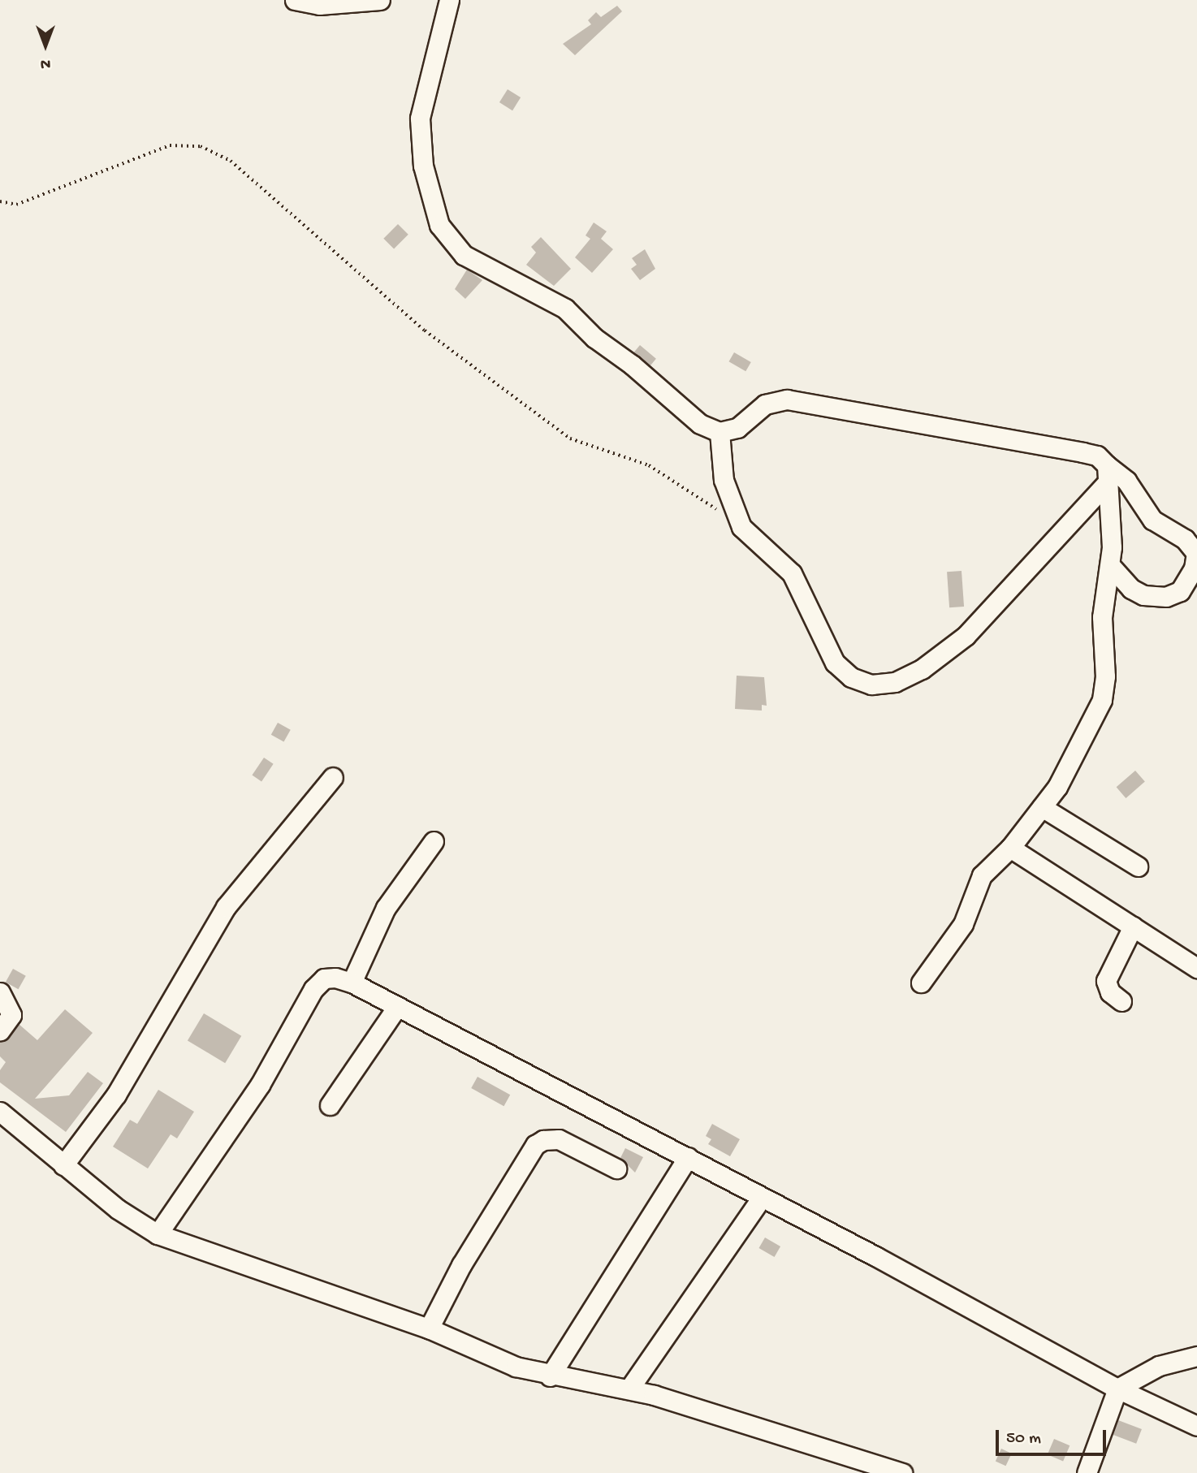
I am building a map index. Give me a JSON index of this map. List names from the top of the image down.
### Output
{
  "scale_bar": "50 m",
  "north": "bottom"
}
